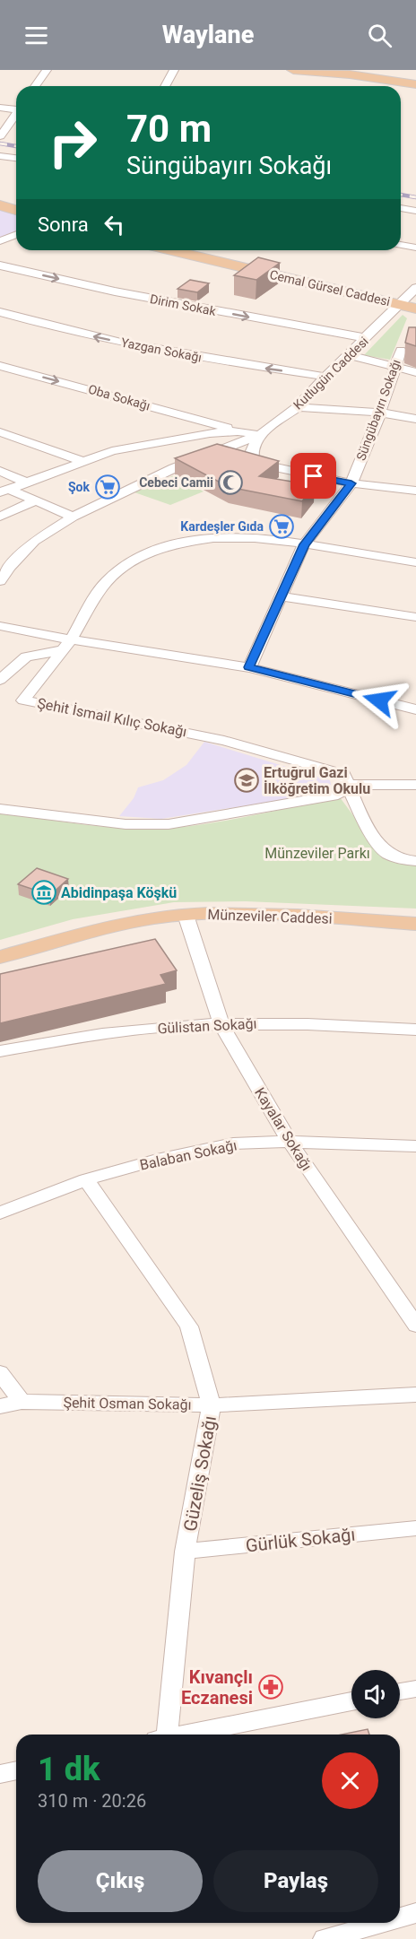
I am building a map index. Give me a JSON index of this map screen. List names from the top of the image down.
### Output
{
  "streets": {
    "main road": ["Cemal Gürsel Caddesi", "Münzeviler Caddesi"],
    "street": [
      "Dirim Sokak",
      "Yazgan Sokağı",
      "Kutlugün Caddesi",
      "Oba Sokağı",
      "Süngübayırı Sokağı",
      "Şehit İsmail Kılıç Sokağı",
      "Gülistan Sokağı",
      "Kayalar Sokağı",
      "Balaban Sokağı",
      "Şehit Osman Sokağı",
      "Güzeliş Sokağı",
      "Gürlük Sokağı"
    ]
  },
  "crossings": [
    ["Cemal Gürsel Caddesi", "Kutlugün Caddesi"],
    ["Dirim Sokak", "Kutlugün Caddesi"],
    ["Yazgan Sokağı", "Kutlugün Caddesi"],
    ["Münzeviler Caddesi", "Kayalar Sokağı"],
    ["Gülistan Sokağı", "Kayalar Sokağı"],
    ["Kayalar Sokağı", "Balaban Sokağı"],
    ["Balaban Sokağı", "Güzeliş Sokağı"],
    ["Şehit Osman Sokağı", "Güzeliş Sokağı"],
    ["Güzeliş Sokağı", "Gürlük Sokağı"]
  ],
  "parks": ["Münzeviler Parkı"],
  "places": {
    "mosque": ["Cebeci Camii"],
    "supermarket": ["Şok", "Kardeşler Gıda"],
    "school or university": ["Ertuğrul Gazi İlköğretim Okulu"],
    "museum": ["Abidinpaşa Köşkü"],
    "pharmacy": ["Kıvançlı Eczanesi"]
  },
  "page": {
    "header": "Waylane",
    "turn": ["70 m", "Süngübayırı Sokağı"],
    "then": "Sonra",
    "heading": ["1 dk", "310 m · 20:26"],
    "buttons": ["Çıkış", "Paylaş"]
  }
}
